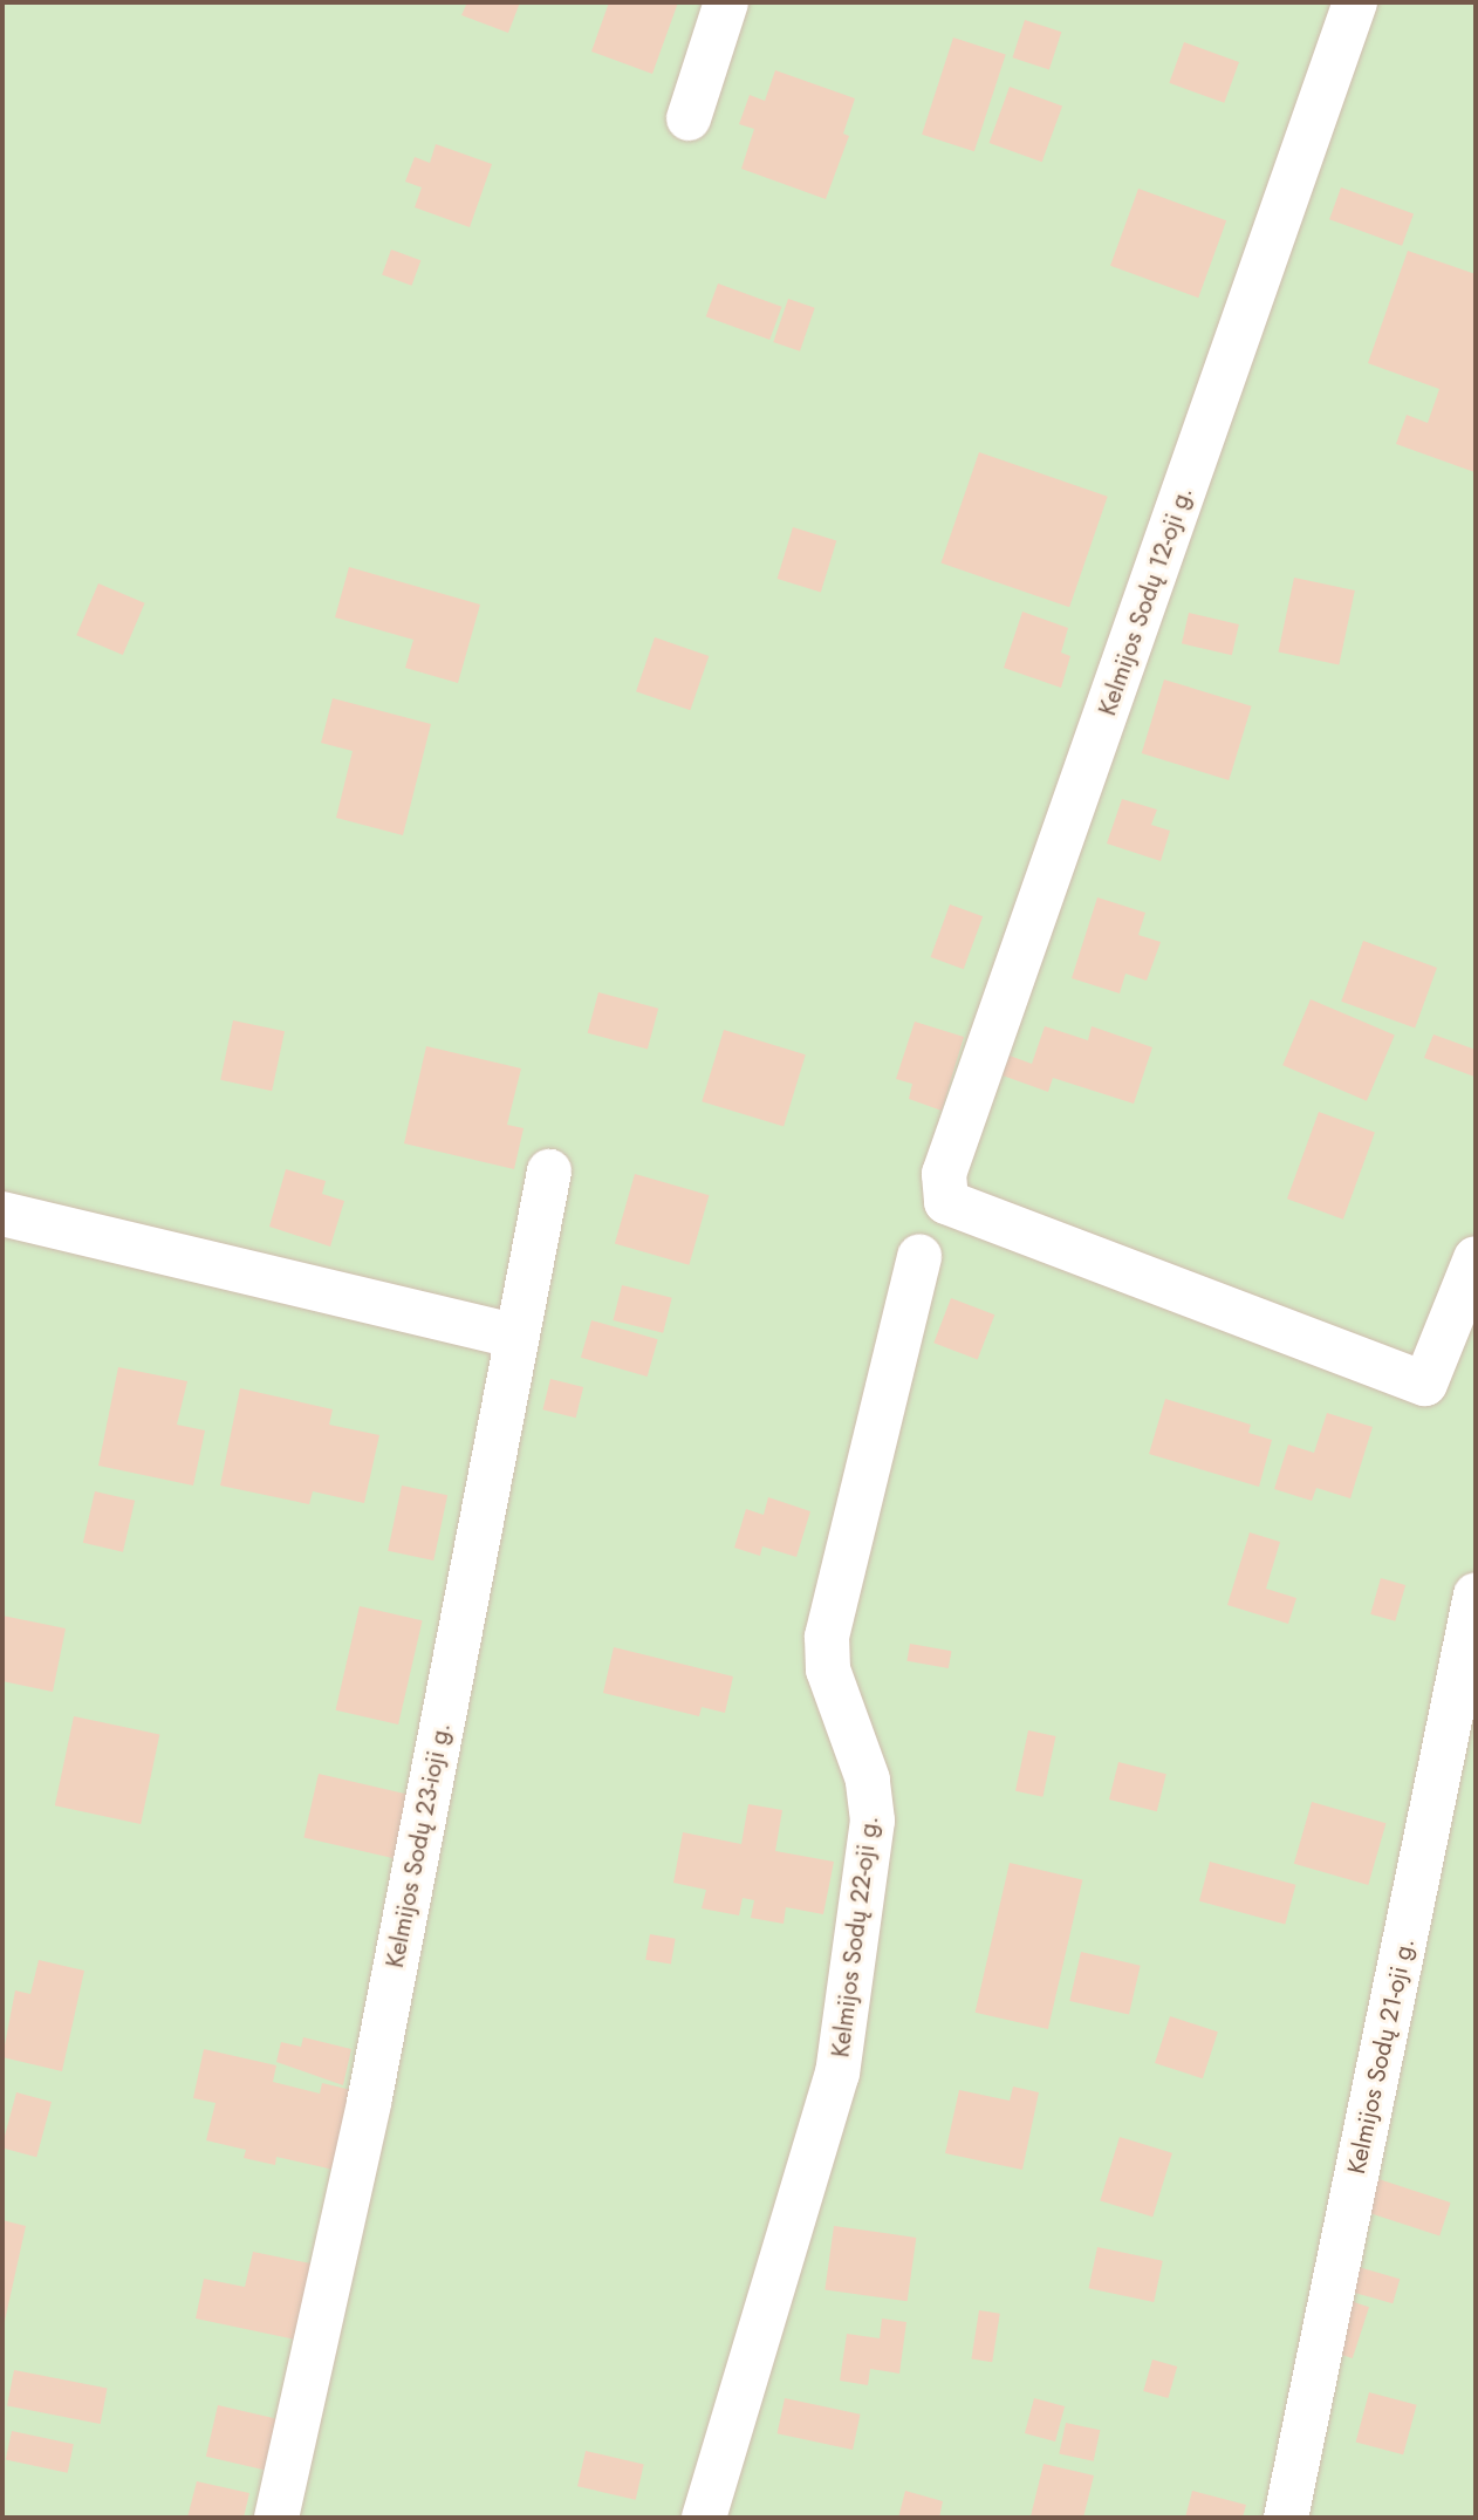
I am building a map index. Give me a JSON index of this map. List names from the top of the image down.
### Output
{
  "streets": {
    "street": [
      "Kelmijos Sodų 12-oji g.",
      "Kelmijos Sodų 23-ioji g.",
      "Kelmijos Sodų 22-oji g.",
      "Kelmijos Sodų 21-oji g."
    ]
  }
}
